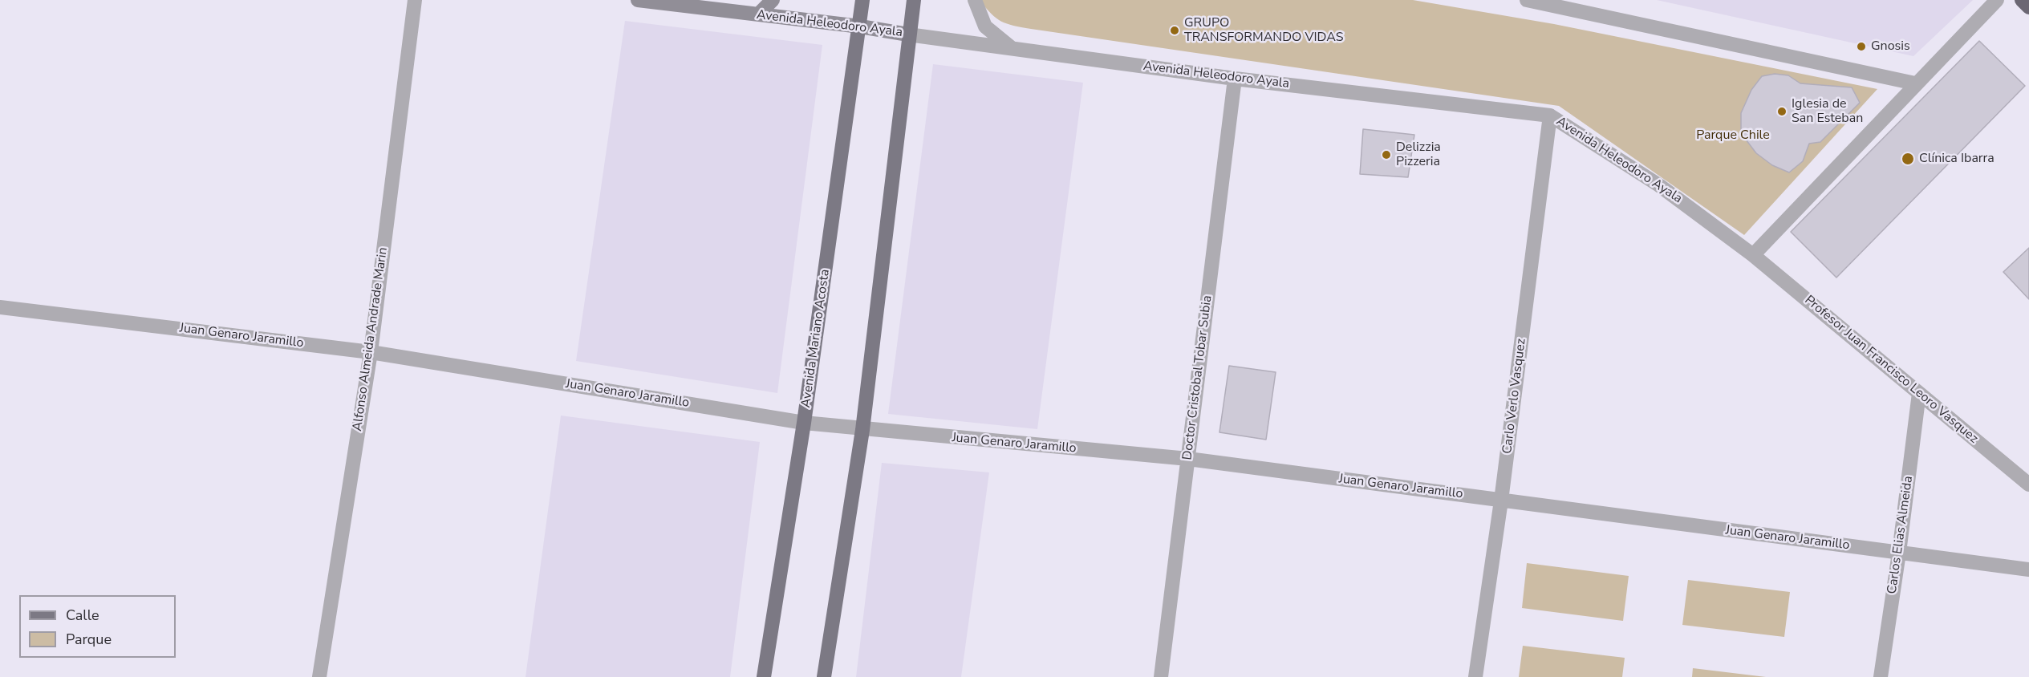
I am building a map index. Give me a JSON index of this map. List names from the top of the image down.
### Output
{
  "streets": {
    "main road": ["Avenida Heleodoro Ayala", "Avenida Mariano Acosta"],
    "street": [
      "Juan Genaro Jaramillo",
      "Alfonso Almeida Andrade Marin",
      "Profesor Juan Francisco Leoro Vasquez",
      "Doctor Cristobal Tobar Subia",
      "Carlo Verlo Vasquez",
      "Carlos Elias Almeida"
    ]
  },
  "crossings": [
    ["Avenida Heleodoro Ayala", "Avenida Mariano Acosta"],
    ["Avenida Heleodoro Ayala", "Profesor Juan Francisco Leoro Vasquez"],
    ["Avenida Heleodoro Ayala", "Doctor Cristobal Tobar Subia"],
    ["Avenida Heleodoro Ayala", "Carlo Verlo Vasquez"],
    ["Juan Genaro Jaramillo", "Avenida Mariano Acosta"],
    ["Juan Genaro Jaramillo", "Alfonso Almeida Andrade Marin"],
    ["Juan Genaro Jaramillo", "Doctor Cristobal Tobar Subia"],
    ["Juan Genaro Jaramillo", "Carlo Verlo Vasquez"],
    ["Juan Genaro Jaramillo", "Carlos Elias Almeida"],
    ["Profesor Juan Francisco Leoro Vasquez", "Carlos Elias Almeida"]
  ],
  "parks": ["Parque Chile"],
  "places": [
    "GRUPO TRANSFORMANDO VIDAS",
    "Gnosis",
    "Iglesia de San Esteban",
    "Delizzia Pizzeria",
    "Clínica Ibarra"
  ],
  "legend": ["Calle", "Parque"]
}
